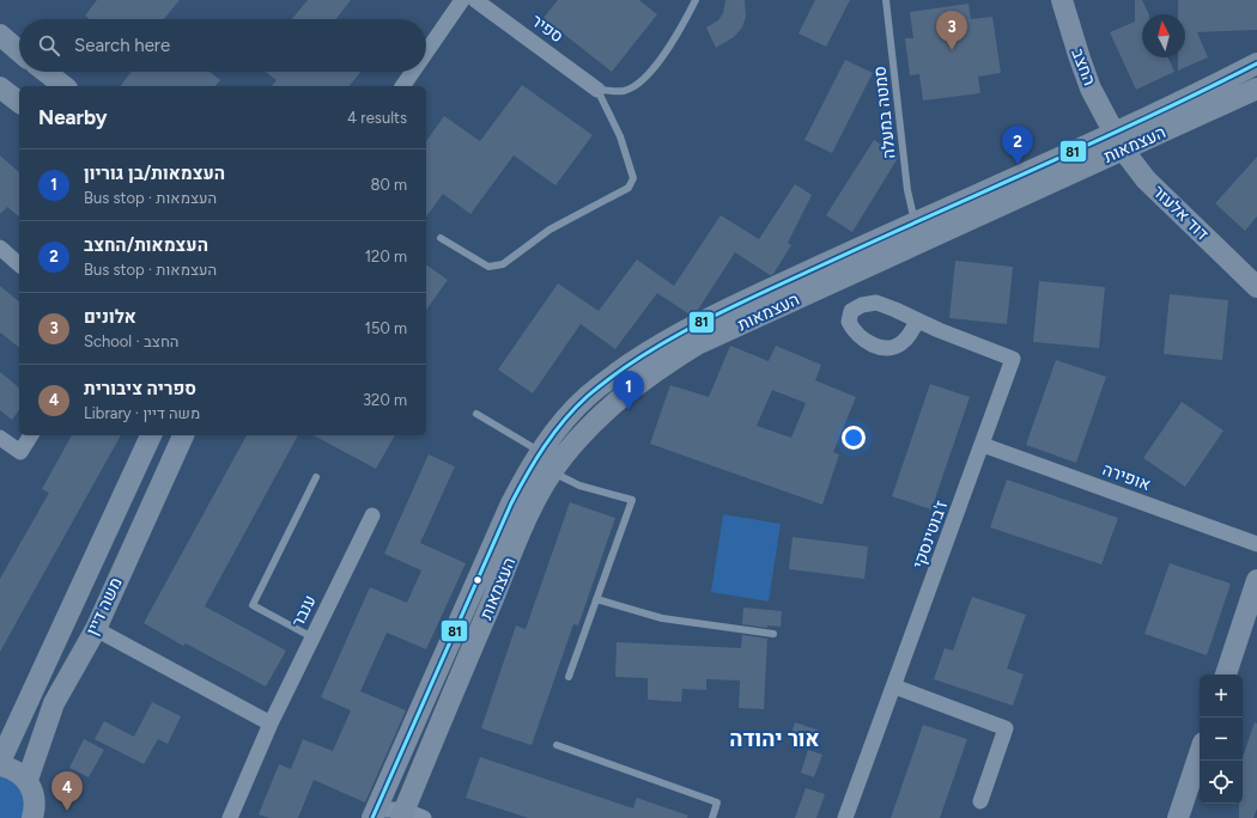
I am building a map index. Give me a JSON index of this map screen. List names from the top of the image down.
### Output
{
  "streets": {
    "main road": [
      "החצב",
      "העצמאות",
      "דוד אלעזר",
      "משה דיין"
    ],
    "street": [
      "ספיר",
      "אופירה",
      "ז'בוטינסקי",
      "ענבר"
    ],
    "lane": ["סמטה במעלה"]
  },
  "crossings": [
    ["החצב", "העצמאות"],
    ["החצב", "דוד אלעזר"],
    ["סמטה במעלה", "העצמאות"],
    ["העצמאות", "דוד אלעזר"],
    ["אופירה", "ז'בוטינסקי"]
  ],
  "districts": ["אור יהודה"],
  "lines": ["transit line 81"],
  "north": "top",
  "page": {
    "pins": [
      "3",
      "2",
      "1",
      "4"
    ],
    "search": "Search here",
    "heading": ["Nearby", "4 results"],
    "list": [
      {
        "mark": "1",
        "name": "העצמאות/בן גוריון",
        "note": "Bus stop · העצמאות",
        "value": "80 m"
      },
      {
        "mark": "2",
        "name": "העצמאות/החצב",
        "note": "Bus stop · העצמאות",
        "value": "120 m"
      },
      {
        "mark": "3",
        "name": "אלונים",
        "note": "School · החצב",
        "value": "150 m"
      },
      {
        "mark": "4",
        "name": "ספריה ציבורית",
        "note": "Library · משה דיין",
        "value": "320 m"
      }
    ],
    "map_buttons": ["+", "−"]
  }
}
